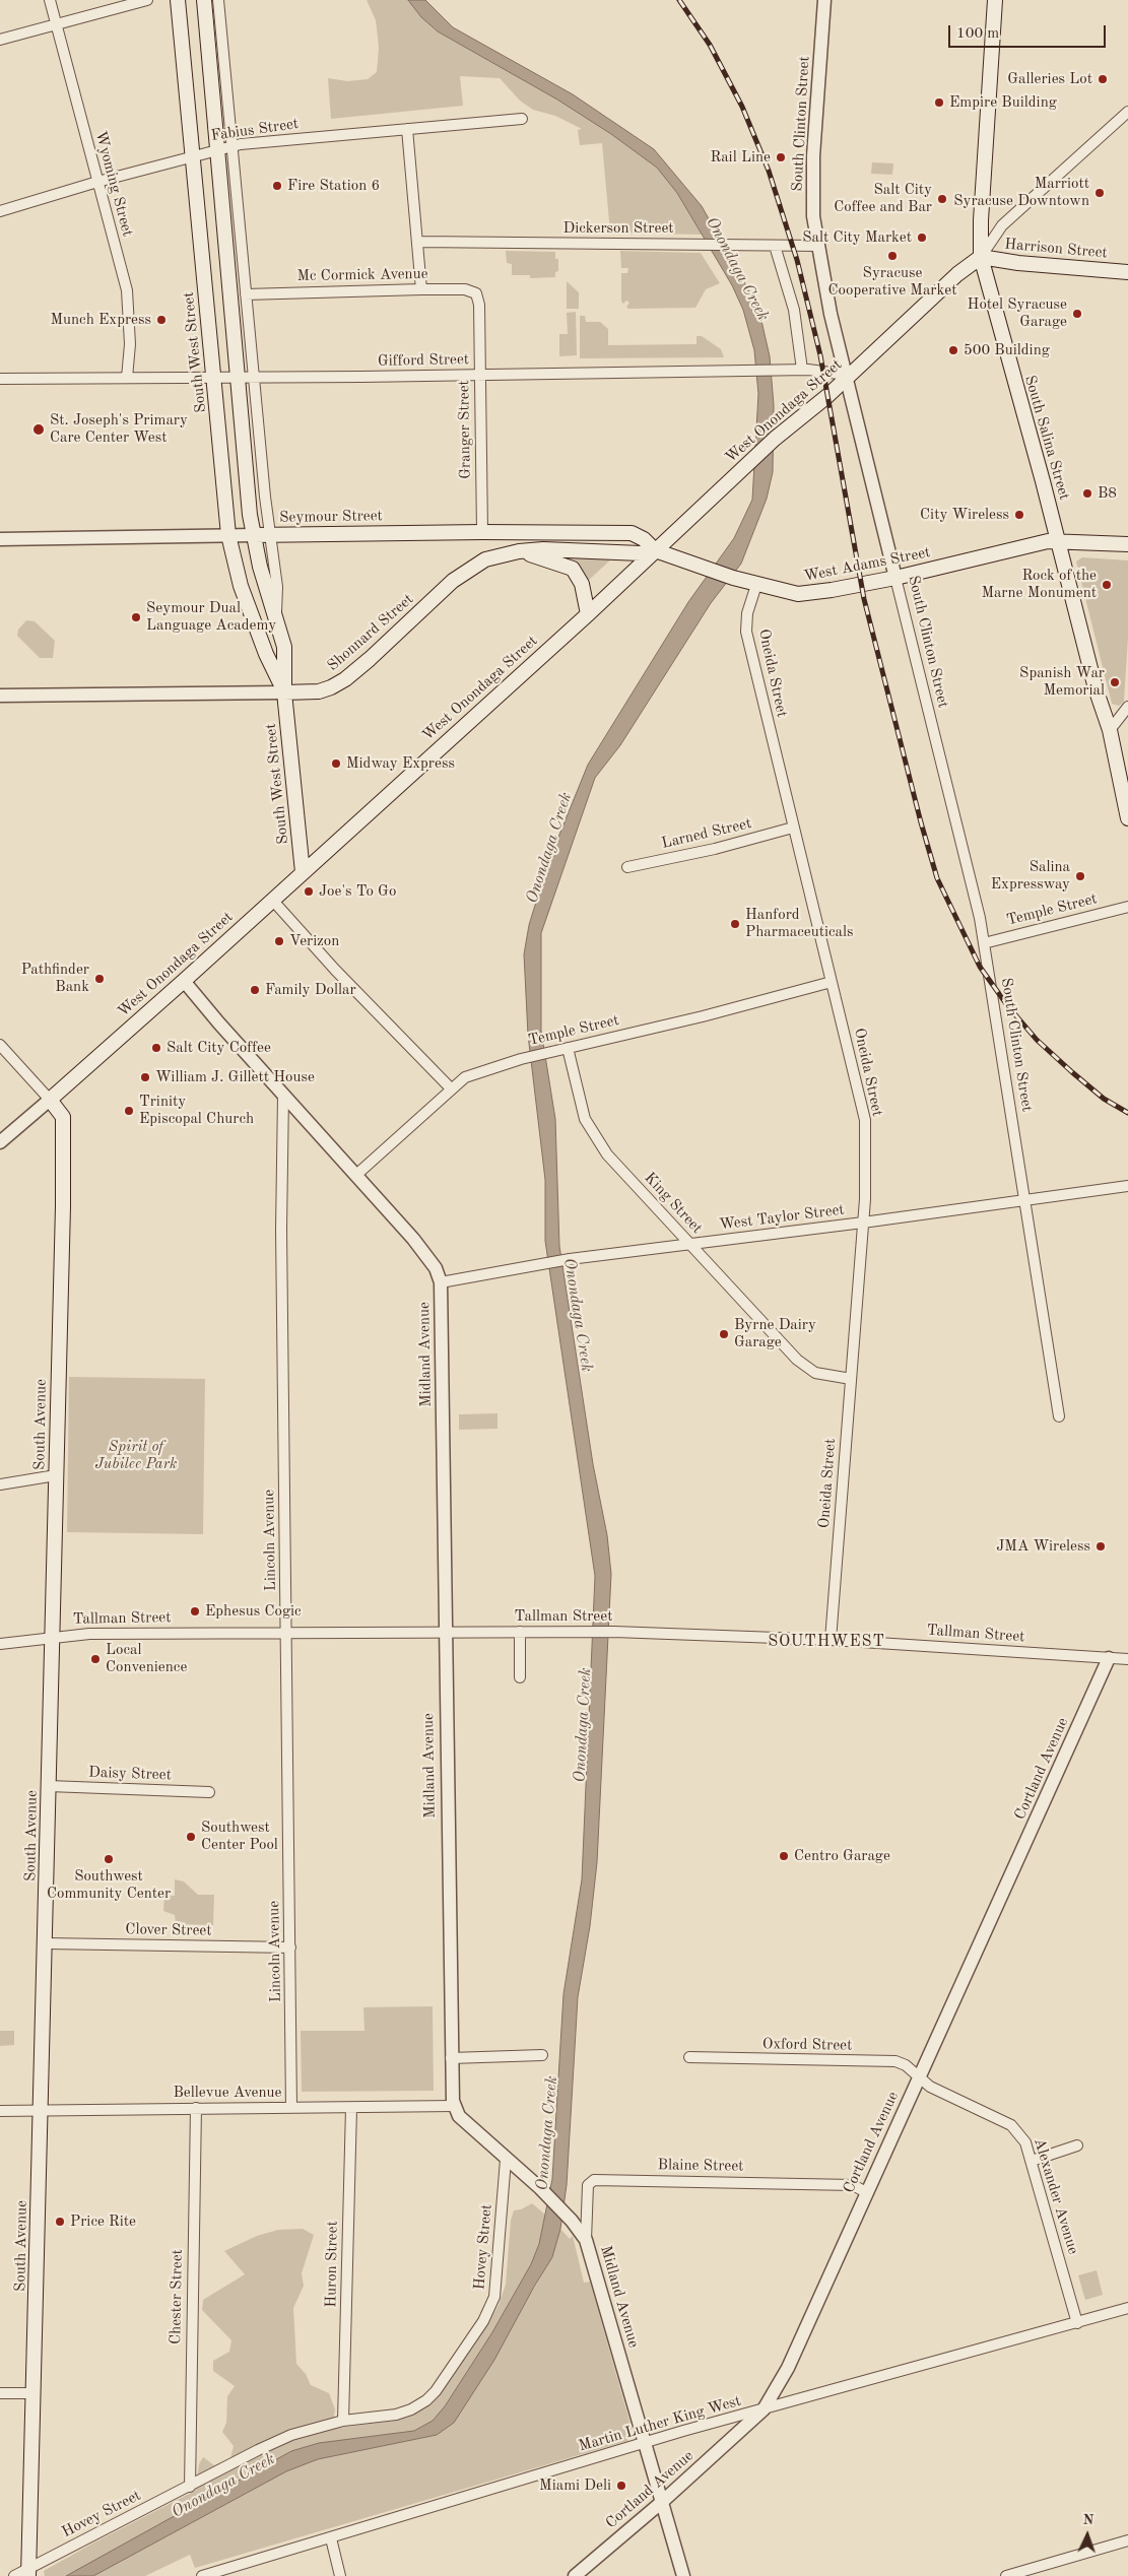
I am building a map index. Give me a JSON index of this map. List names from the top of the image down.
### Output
{
  "streets": {
    "main road": [
      "Harrison Street",
      "South West Street",
      "West Onondaga Street",
      "South Salina Street",
      "Seymour Street",
      "West Adams Street",
      "Shonnard Street",
      "South Avenue"
    ],
    "street": [
      "South Clinton Street",
      "Fabius Street",
      "Wyoming Street",
      "Dickerson Street",
      "Mc Cormick Avenue",
      "Gifford Street",
      "Granger Street",
      "Oneida Street",
      "Larned Street",
      "Temple Street",
      "King Street",
      "West Taylor Street",
      "Midland Avenue",
      "Lincoln Avenue",
      "Tallman Street",
      "Cortland Avenue",
      "Daisy Street",
      "Clover Street",
      "Oxford Street",
      "Bellevue Avenue",
      "Blaine Street",
      "Alexander Avenue",
      "Hovey Street",
      "Huron Street",
      "Chester Street",
      "Martin Luther King West"
    ]
  },
  "crossings": [
    ["South Clinton Street", "Dickerson Street"],
    ["South Clinton Street", "Gifford Street"],
    ["South Clinton Street", "West Onondaga Street"],
    ["South Clinton Street", "West Adams Street"],
    ["South Clinton Street", "Temple Street"],
    ["South Clinton Street", "West Taylor Street"],
    ["Fabius Street", "Wyoming Street"],
    ["Fabius Street", "South West Street"],
    ["Wyoming Street", "Gifford Street"],
    ["Harrison Street", "West Onondaga Street"],
    ["Harrison Street", "South Salina Street"],
    ["Mc Cormick Avenue", "South West Street"],
    ["Mc Cormick Avenue", "Granger Street"],
    ["South West Street", "Gifford Street"],
    ["South West Street", "West Onondaga Street"],
    ["South West Street", "Seymour Street"],
    ["South West Street", "Shonnard Street"],
    ["Gifford Street", "West Onondaga Street"],
    ["Gifford Street", "Granger Street"],
    ["West Onondaga Street", "South Salina Street"],
    ["West Onondaga Street", "Seymour Street"],
    ["West Onondaga Street", "West Adams Street"],
    ["West Onondaga Street", "Shonnard Street"],
    ["West Onondaga Street", "Midland Avenue"],
    ["West Onondaga Street", "South Avenue"],
    ["Granger Street", "Seymour Street"],
    ["South Salina Street", "West Adams Street"],
    ["Seymour Street", "West Adams Street"],
    ["Seymour Street", "Shonnard Street"],
    ["West Adams Street", "Shonnard Street"],
    ["West Adams Street", "Oneida Street"],
    ["Oneida Street", "Larned Street"],
    ["Oneida Street", "Temple Street"],
    ["Oneida Street", "King Street"],
    ["Oneida Street", "West Taylor Street"],
    ["Oneida Street", "Tallman Street"],
    ["Temple Street", "King Street"],
    ["Temple Street", "Midland Avenue"],
    ["King Street", "West Taylor Street"],
    ["West Taylor Street", "Midland Avenue"],
    ["Midland Avenue", "Lincoln Avenue"],
    ["Midland Avenue", "Tallman Street"],
    ["Midland Avenue", "Cortland Avenue"],
    ["Midland Avenue", "Bellevue Avenue"],
    ["Midland Avenue", "Blaine Street"],
    ["Midland Avenue", "Hovey Street"],
    ["Midland Avenue", "Martin Luther King West"],
    ["South Avenue", "Tallman Street"],
    ["South Avenue", "Daisy Street"],
    ["South Avenue", "Clover Street"],
    ["South Avenue", "Bellevue Avenue"],
    ["South Avenue", "Hovey Street"],
    ["Lincoln Avenue", "Tallman Street"],
    ["Lincoln Avenue", "Clover Street"],
    ["Lincoln Avenue", "Bellevue Avenue"],
    ["Tallman Street", "Cortland Avenue"],
    ["Cortland Avenue", "Oxford Street"],
    ["Cortland Avenue", "Blaine Street"],
    ["Cortland Avenue", "Alexander Avenue"],
    ["Cortland Avenue", "Martin Luther King West"],
    ["Oxford Street", "Alexander Avenue"],
    ["Bellevue Avenue", "Huron Street"],
    ["Bellevue Avenue", "Chester Street"],
    ["Alexander Avenue", "Martin Luther King West"],
    ["Hovey Street", "Huron Street"],
    ["Hovey Street", "Chester Street"]
  ],
  "districts": ["SOUTHWEST"],
  "water": ["Onondaga Creek"],
  "parks": ["Spirit of Jubilee Park"],
  "places": [
    "Galleries Lot",
    "Empire Building",
    "Rail Line",
    "Fire Station 6",
    "Marriott Syracuse Downtown",
    "Salt City Coffee and Bar",
    "Salt City Market",
    "Syracuse Cooperative Market",
    "Hotel Syracuse Garage",
    "Munch Express",
    "500 Building",
    "St. Joseph's Primary Care Center West",
    "B8",
    "City Wireless",
    "Rock of the Marne Monument",
    "Seymour Dual Language Academy",
    "Spanish War Memorial",
    "Midway Express",
    "Salina Expressway",
    "Joe's To Go",
    "Hanford Pharmaceuticals",
    "Verizon",
    "Pathfinder Bank",
    "Family Dollar",
    "Salt City Coffee",
    "William J. Gillett House",
    "Trinity Episcopal Church",
    "Byrne Dairy Garage",
    "JMA Wireless",
    "Ephesus Cogic",
    "Local Convenience",
    "Southwest Center Pool",
    "Centro Garage",
    "Southwest Community Center",
    "Price Rite",
    "Miami Deli"
  ],
  "scale_bar": "100 m",
  "north": "top"
}
